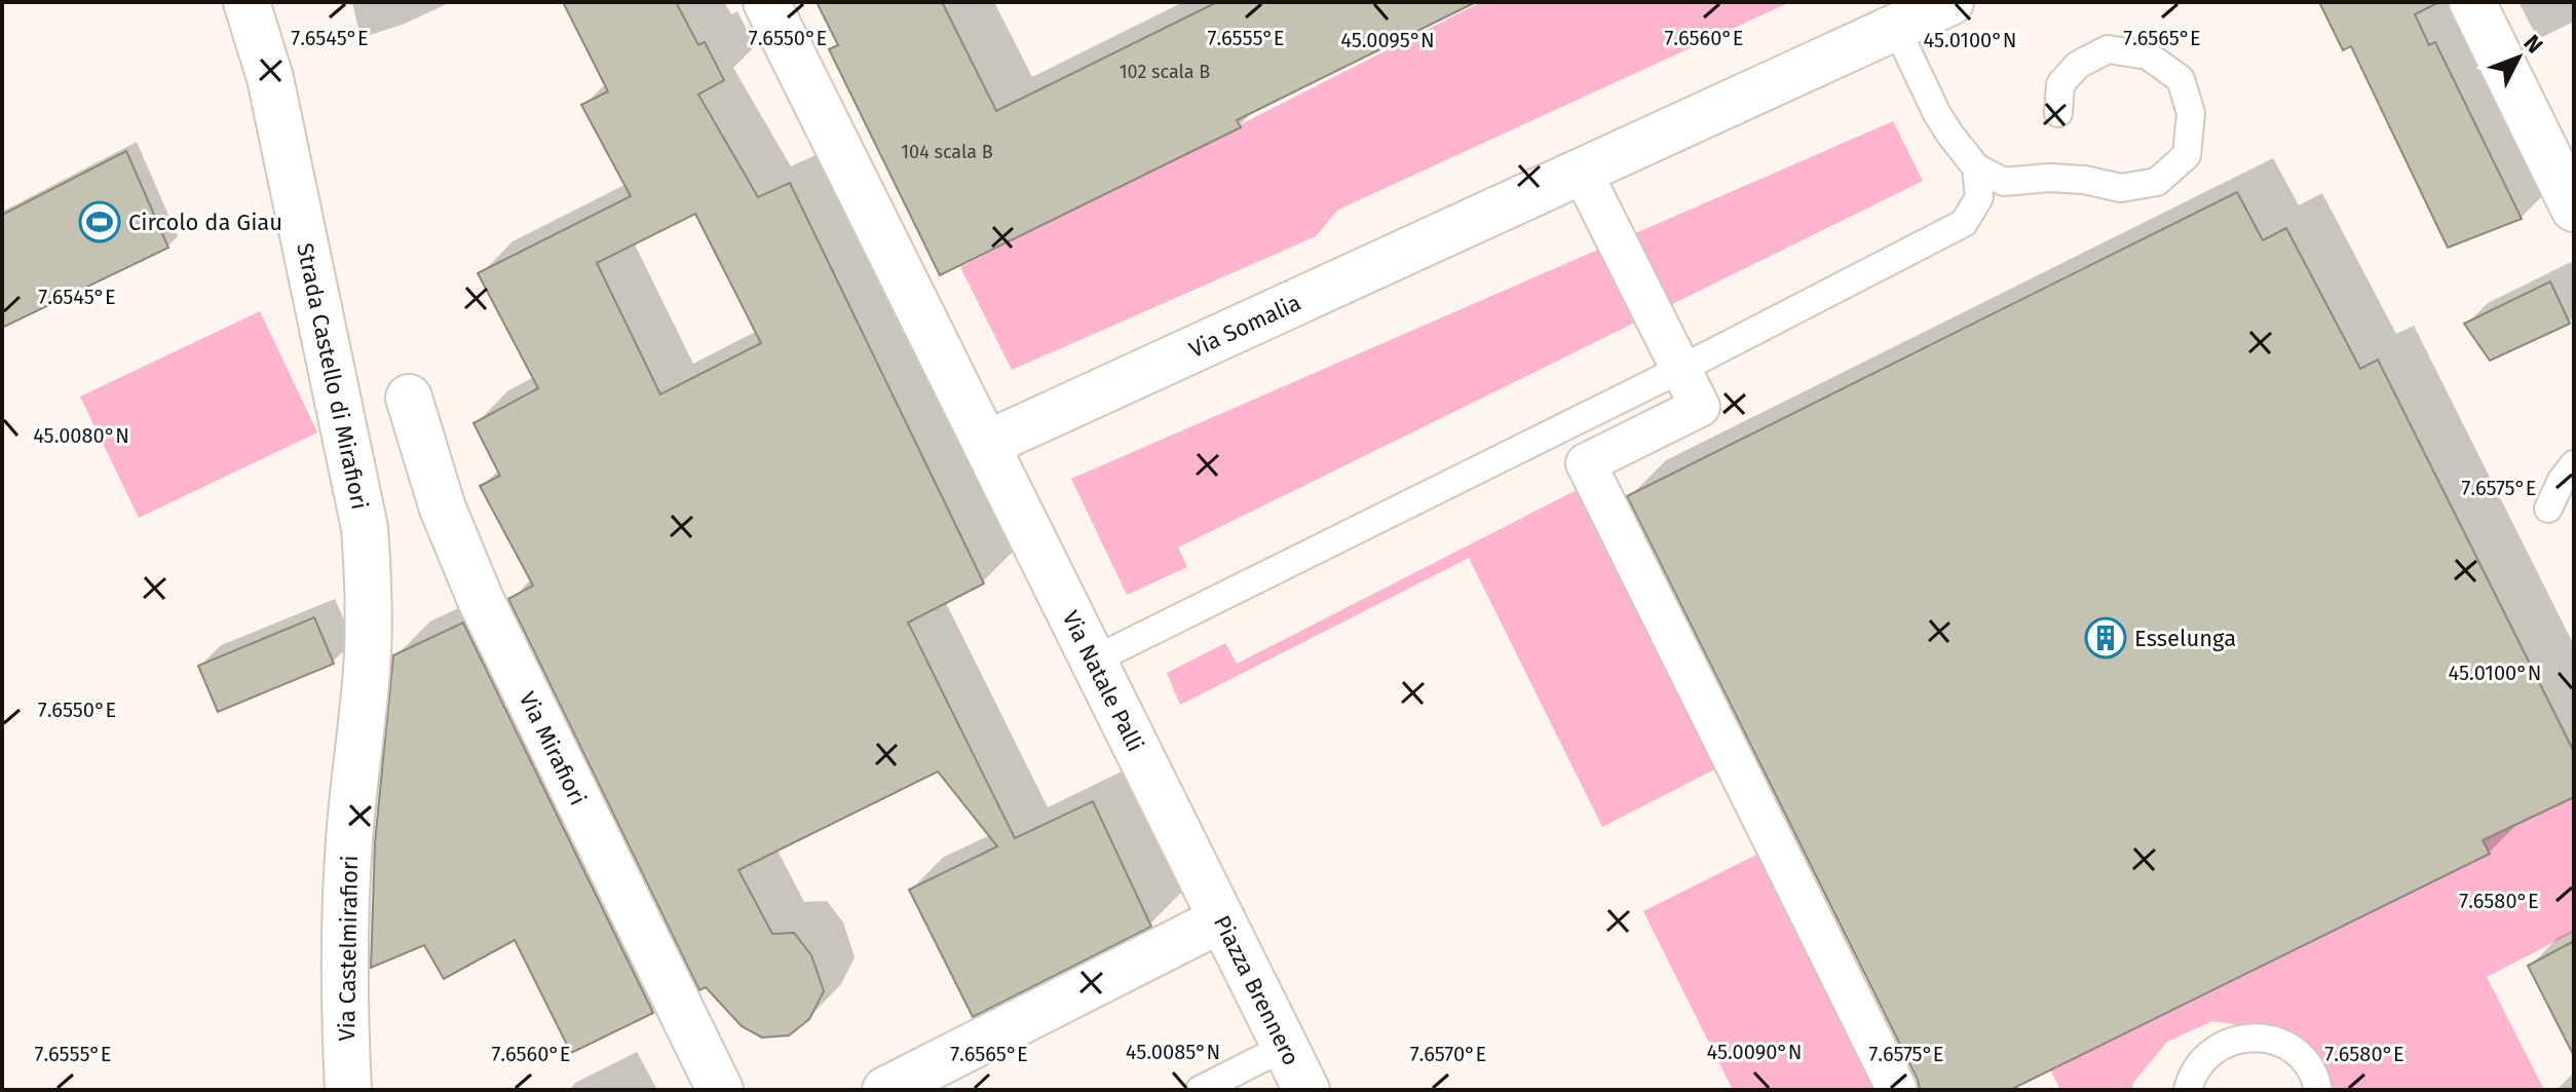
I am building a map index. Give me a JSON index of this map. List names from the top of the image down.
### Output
{
  "streets": {
    "street": [
      "Via Somalia",
      "Strada Castello di Mirafiori",
      "Via Natale Palli",
      "Via Mirafiori",
      "Via Castelmirafiori",
      "Piazza Brennero"
    ]
  },
  "crossings": [
    ["Via Somalia", "Via Natale Palli"],
    ["Strada Castello di Mirafiori", "Via Castelmirafiori"],
    ["Via Natale Palli", "Piazza Brennero"]
  ],
  "places": {
    "sports": ["Circolo da Giau"],
    "building": ["Esselunga"]
  },
  "house_numbers": ["102 scala B", "104 scala B"],
  "north": "top right",
  "coordinates": [
    "7.6555°E",
    "7.6545°E",
    "7.6550°E",
    "7.6560°E",
    "7.6565°E",
    "45.0095°N",
    "45.0100°N",
    "45.0080°N",
    "7.6575°E",
    "7.6580°E",
    "45.0085°N",
    "45.0090°N",
    "7.6570°E"
  ]
}
